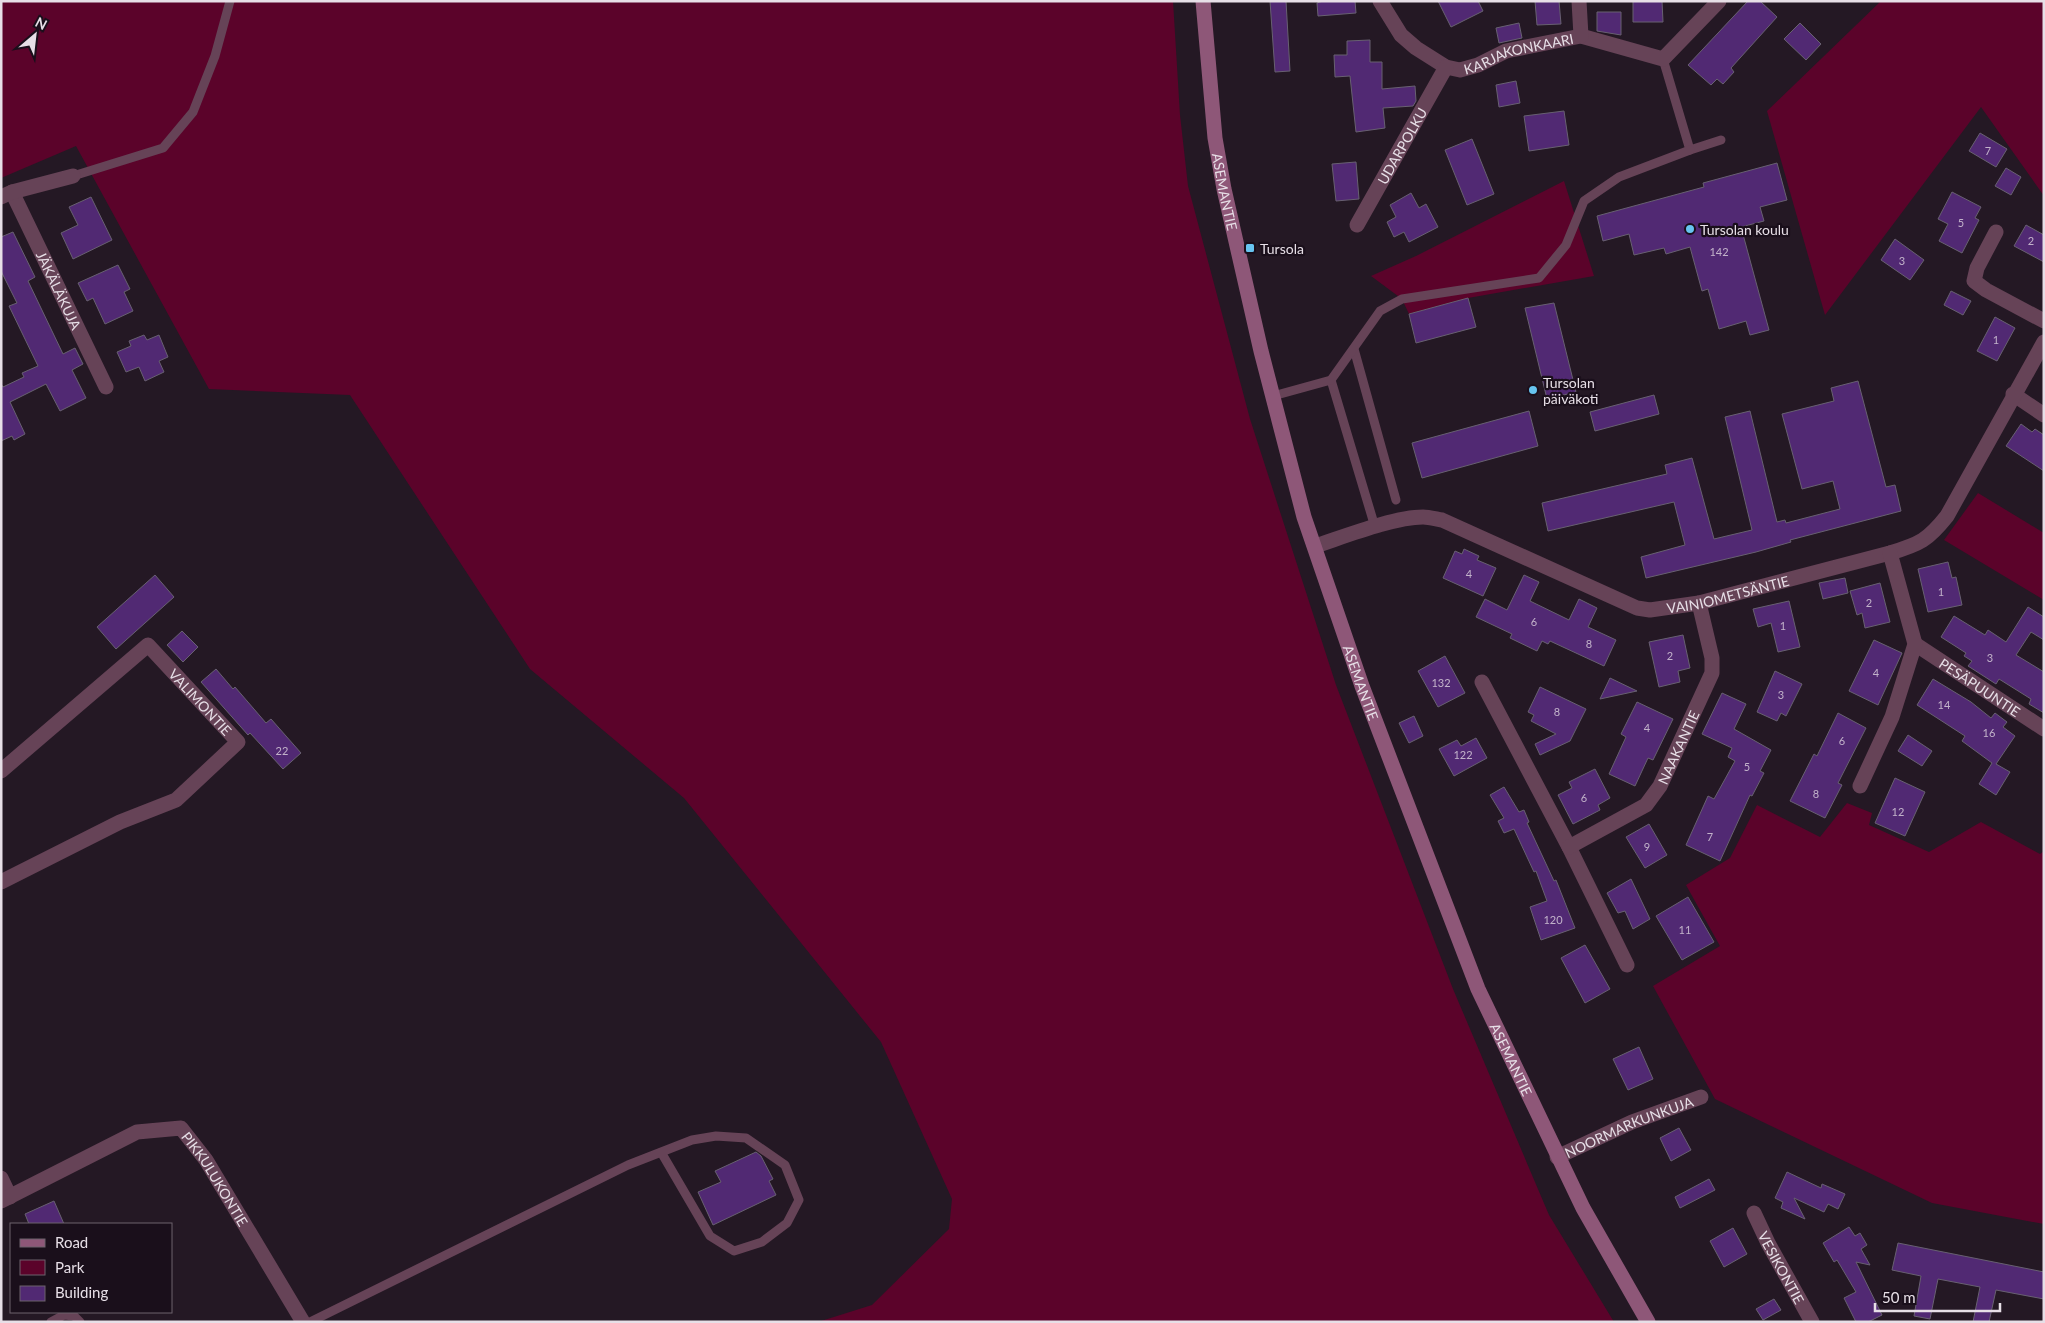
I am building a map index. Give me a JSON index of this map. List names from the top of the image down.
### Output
{
  "streets": {
    "main road": ["ASEMANTIE"],
    "street": [
      "KARJAKONKAARI",
      "UDARPOLKU",
      "JÄKÄLÄKUJA",
      "VAINIOMETSÄNTIE",
      "PESÄPUUNTIE",
      "VALIMONTIE",
      "NAAKANTIE",
      "NOORMARKUNKUJA",
      "PIKKULUKONTIE",
      "VESIKONTIE"
    ]
  },
  "crossings": [
    ["KARJAKONKAARI", "UDARPOLKU"],
    ["ASEMANTIE", "VAINIOMETSÄNTIE"],
    ["ASEMANTIE", "NOORMARKUNKUJA"],
    ["VAINIOMETSÄNTIE", "NAAKANTIE"]
  ],
  "places": {
    "other": ["Tursolan koulu", "Tursolan päiväkoti"],
    "transit": ["Tursola"]
  },
  "house_numbers": [
    "7",
    "5",
    "2",
    "142",
    "3",
    "1",
    "4",
    "1",
    "2",
    "6",
    "1",
    "8",
    "2",
    "3",
    "4",
    "132",
    "3",
    "14",
    "8",
    "4",
    "16",
    "6",
    "22",
    "122",
    "5",
    "8",
    "6",
    "12",
    "7",
    "9",
    "120",
    "11"
  ],
  "legend": ["Road", "Park", "Building"],
  "scale_bar": "50 m",
  "north": "top right"
}
